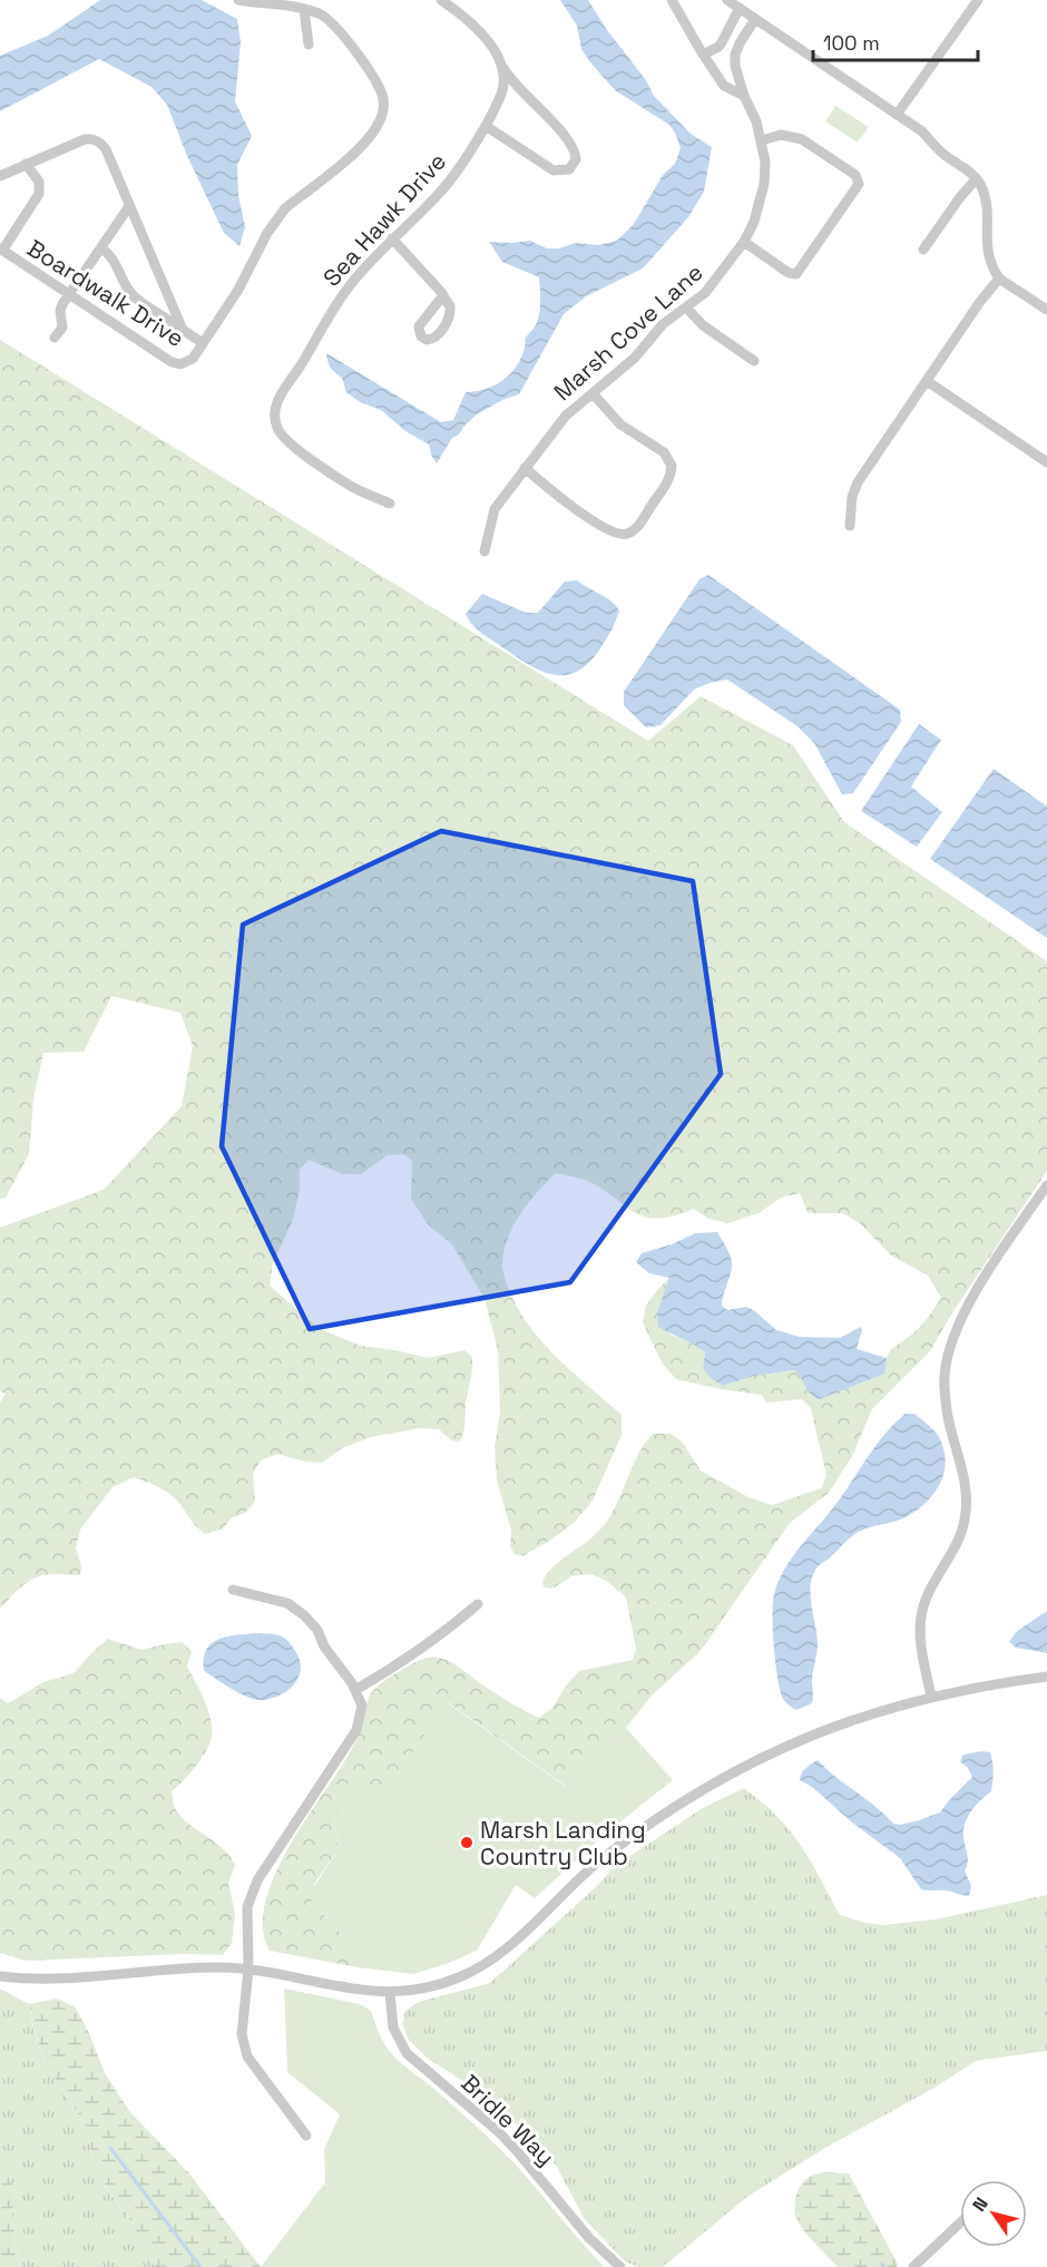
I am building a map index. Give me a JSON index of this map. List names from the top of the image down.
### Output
{
  "streets": {
    "street": [
      "Sea Hawk Drive",
      "Boardwalk Drive",
      "Marsh Cove Lane",
      "Bridle Way"
    ]
  },
  "places": ["Marsh Landing Country Club"],
  "scale_bar": "100 m",
  "north": "top left"
}
